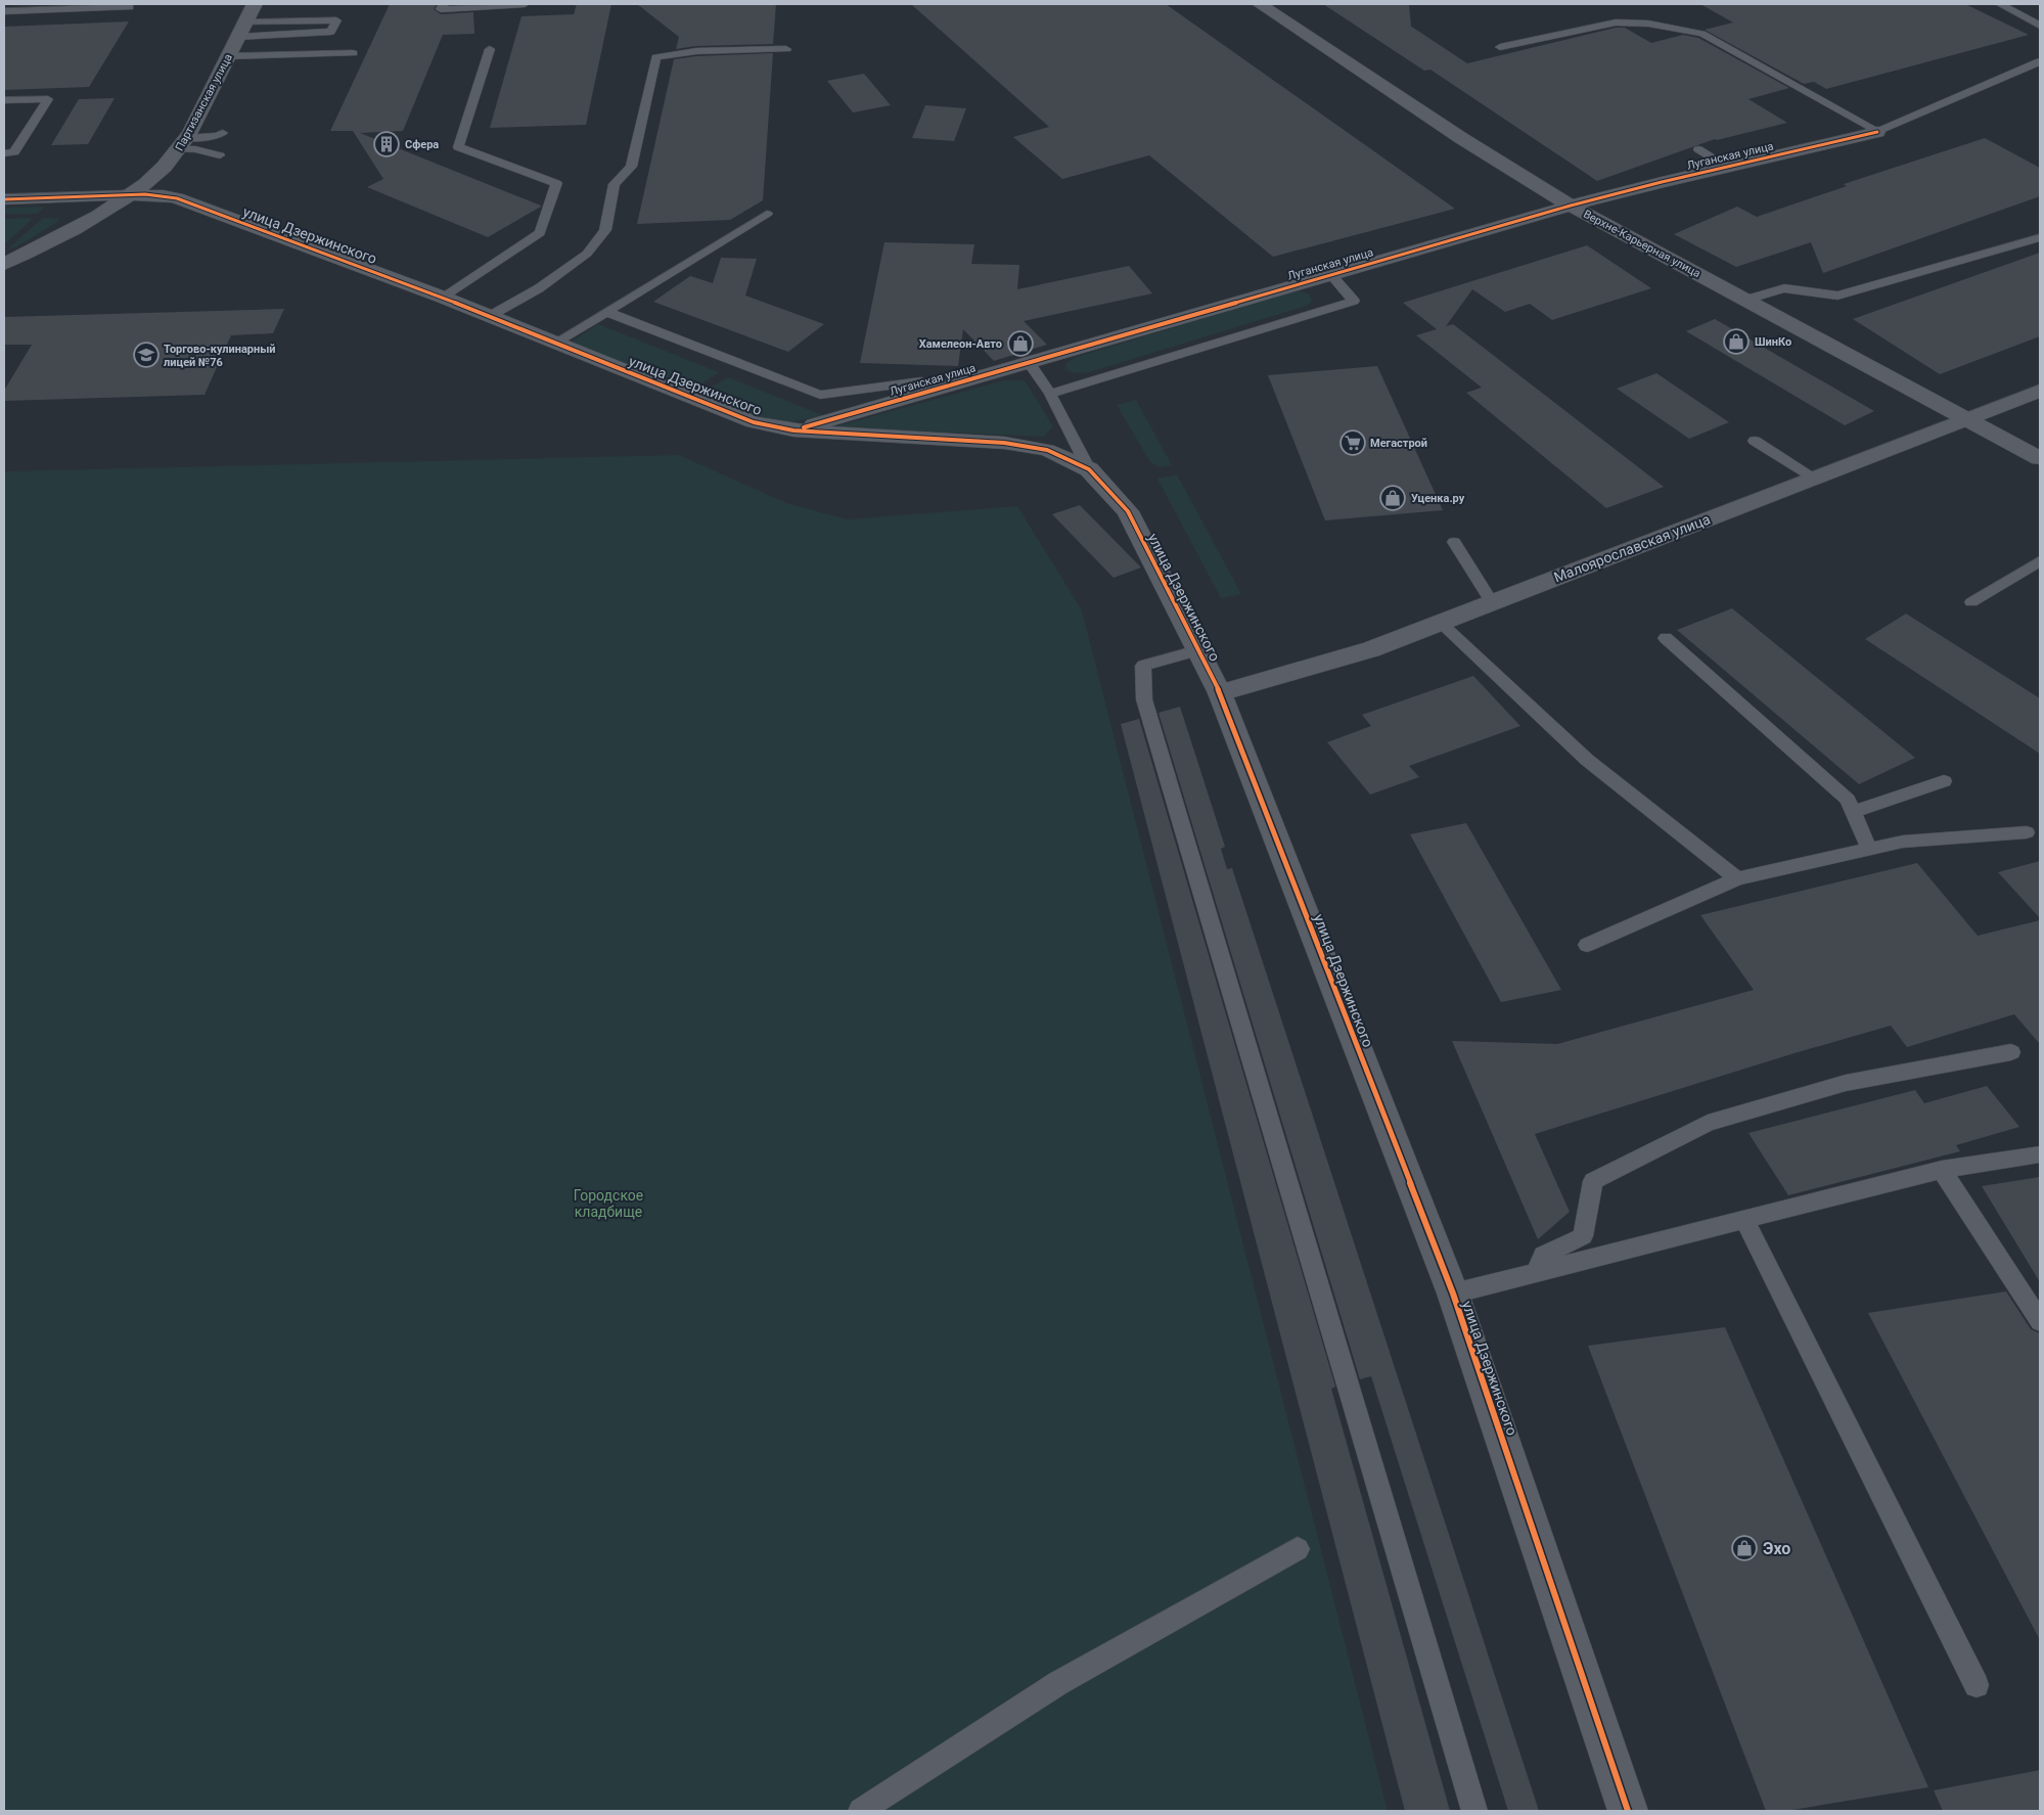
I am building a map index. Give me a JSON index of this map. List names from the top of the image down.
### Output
{
  "streets": {
    "street": [
      "Партизанская улица",
      "Луганская улица",
      "улица Дзержинского",
      "Верхне-Карьерная улица",
      "Малоярославская улица"
    ]
  },
  "crossings": [
    ["Партизанская улица", "улица Дзержинского"],
    ["Луганская улица", "улица Дзержинского"],
    ["Луганская улица", "Верхне-Карьерная улица"],
    ["улица Дзержинского", "Малоярославская улица"],
    ["Верхне-Карьерная улица", "Малоярославская улица"]
  ],
  "parks": ["Городское кладбище"],
  "places": {
    "building": ["Сфера"],
    "shop": [
      "ШинКо",
      "Хамелеон-Авто",
      "Уценка.ру",
      "Эхо"
    ],
    "school or university": ["Торгово-кулинарный лицей №76"],
    "supermarket": ["Мегастрой"]
  }
}
